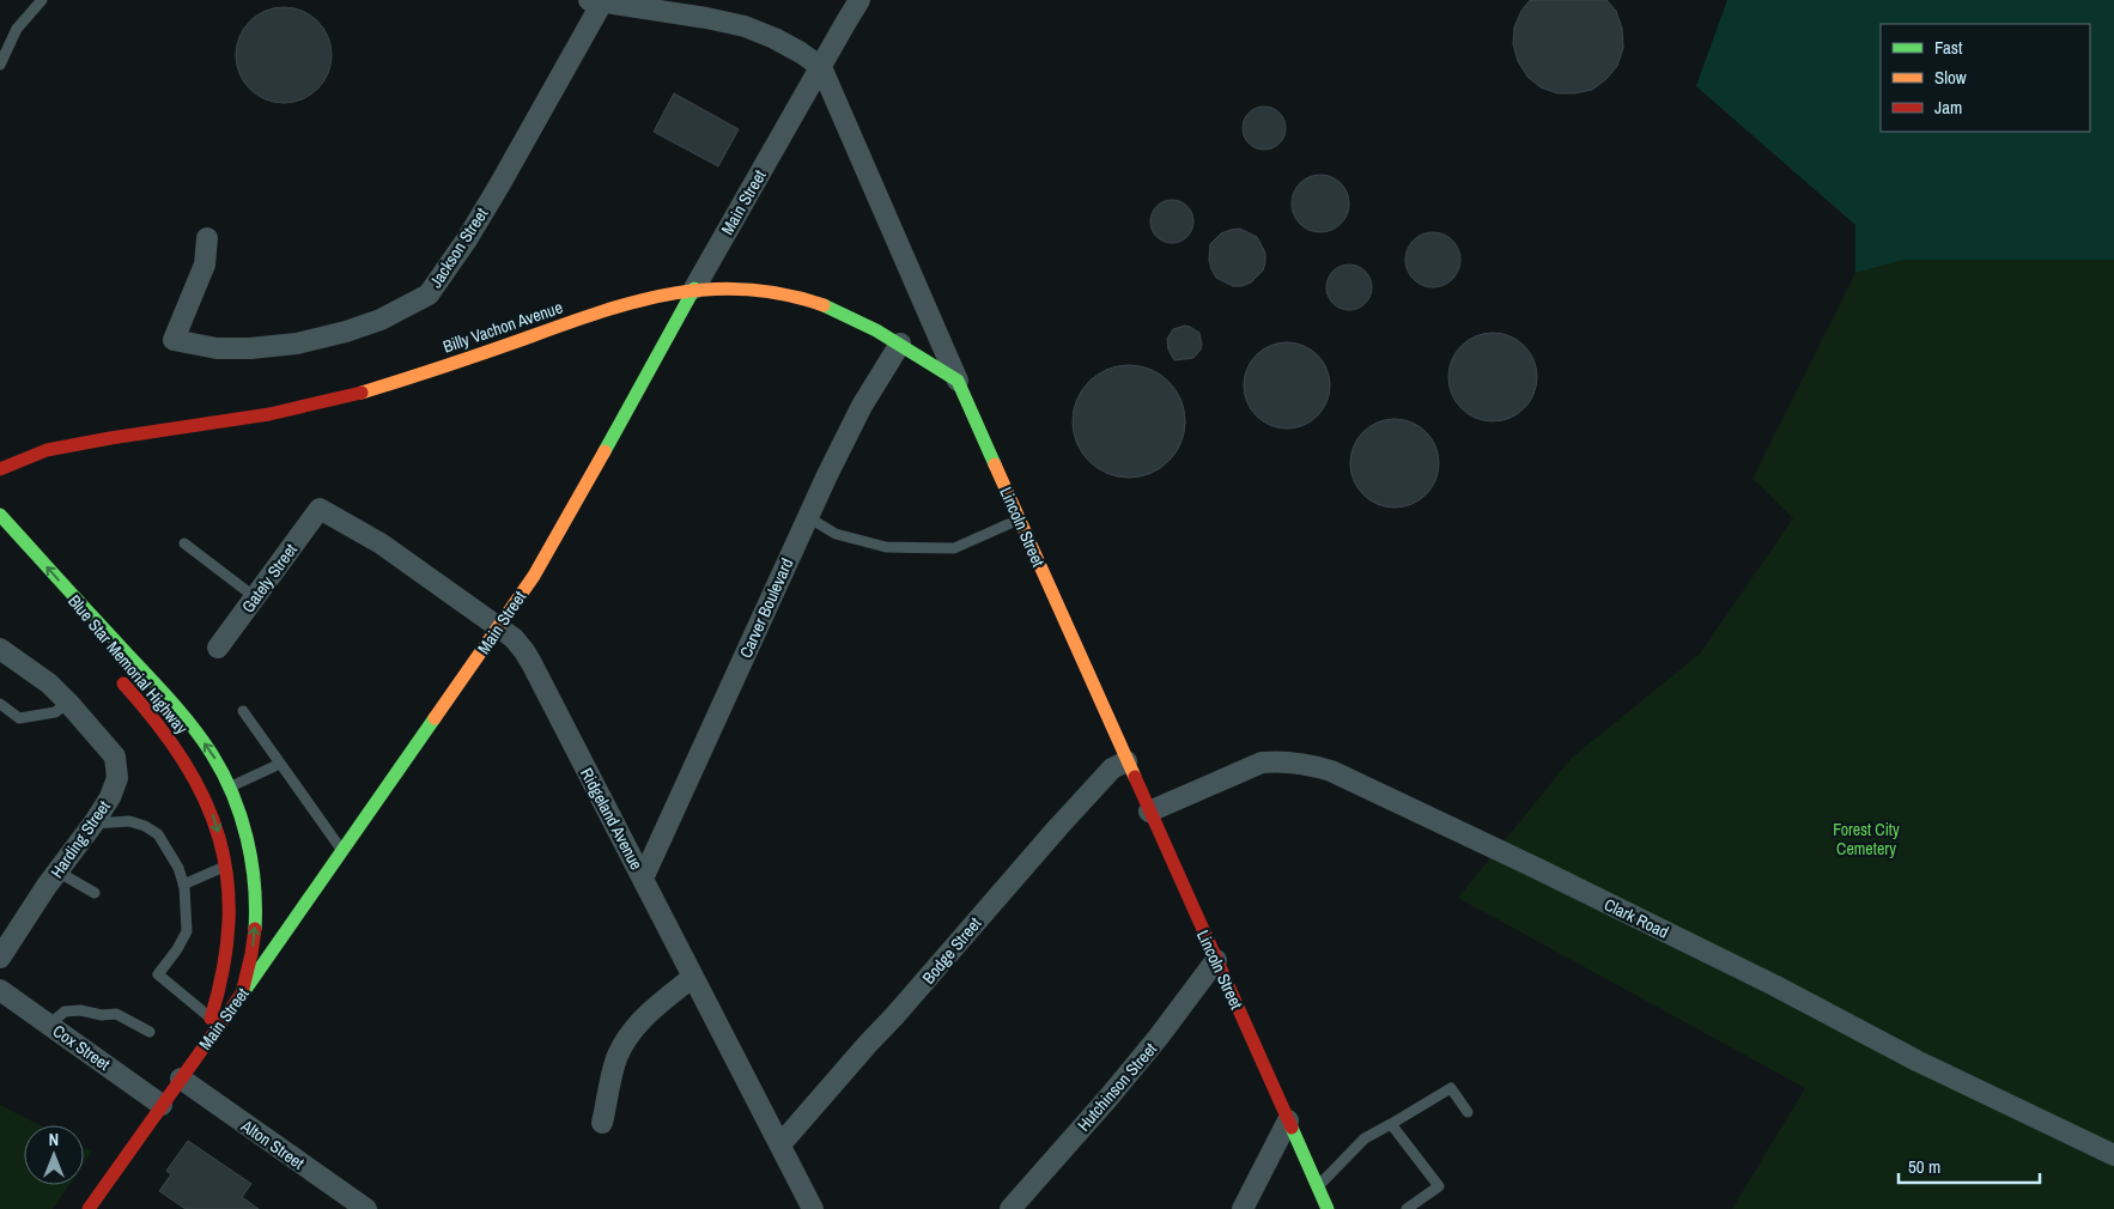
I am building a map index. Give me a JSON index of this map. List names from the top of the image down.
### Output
{
  "streets": {
    "main road": [
      "Main Street",
      "Billy Vachon Avenue",
      "Lincoln Street",
      "Blue Star Memorial Highway"
    ],
    "street": [
      "Jackson Street",
      "Gately Street",
      "Carver Boulevard",
      "Ridgeland Avenue",
      "Harding Street",
      "Clark Road",
      "Bodge Street",
      "Cox Street",
      "Hutchinson Street",
      "Alton Street"
    ]
  },
  "crossings": [
    ["Main Street", "Billy Vachon Avenue"],
    ["Main Street", "Lincoln Street"],
    ["Main Street", "Blue Star Memorial Highway"],
    ["Main Street", "Ridgeland Avenue"],
    ["Main Street", "Cox Street"],
    ["Main Street", "Alton Street"],
    ["Billy Vachon Avenue", "Lincoln Street"],
    ["Billy Vachon Avenue", "Carver Boulevard"],
    ["Lincoln Street", "Clark Road"],
    ["Lincoln Street", "Bodge Street"],
    ["Lincoln Street", "Hutchinson Street"],
    ["Gately Street", "Ridgeland Avenue"],
    ["Carver Boulevard", "Ridgeland Avenue"],
    ["Ridgeland Avenue", "Bodge Street"]
  ],
  "parks": ["Forest City Cemetery"],
  "legend": ["Fast", "Slow", "Jam"],
  "scale_bar": "50 m",
  "north": "top"
}
